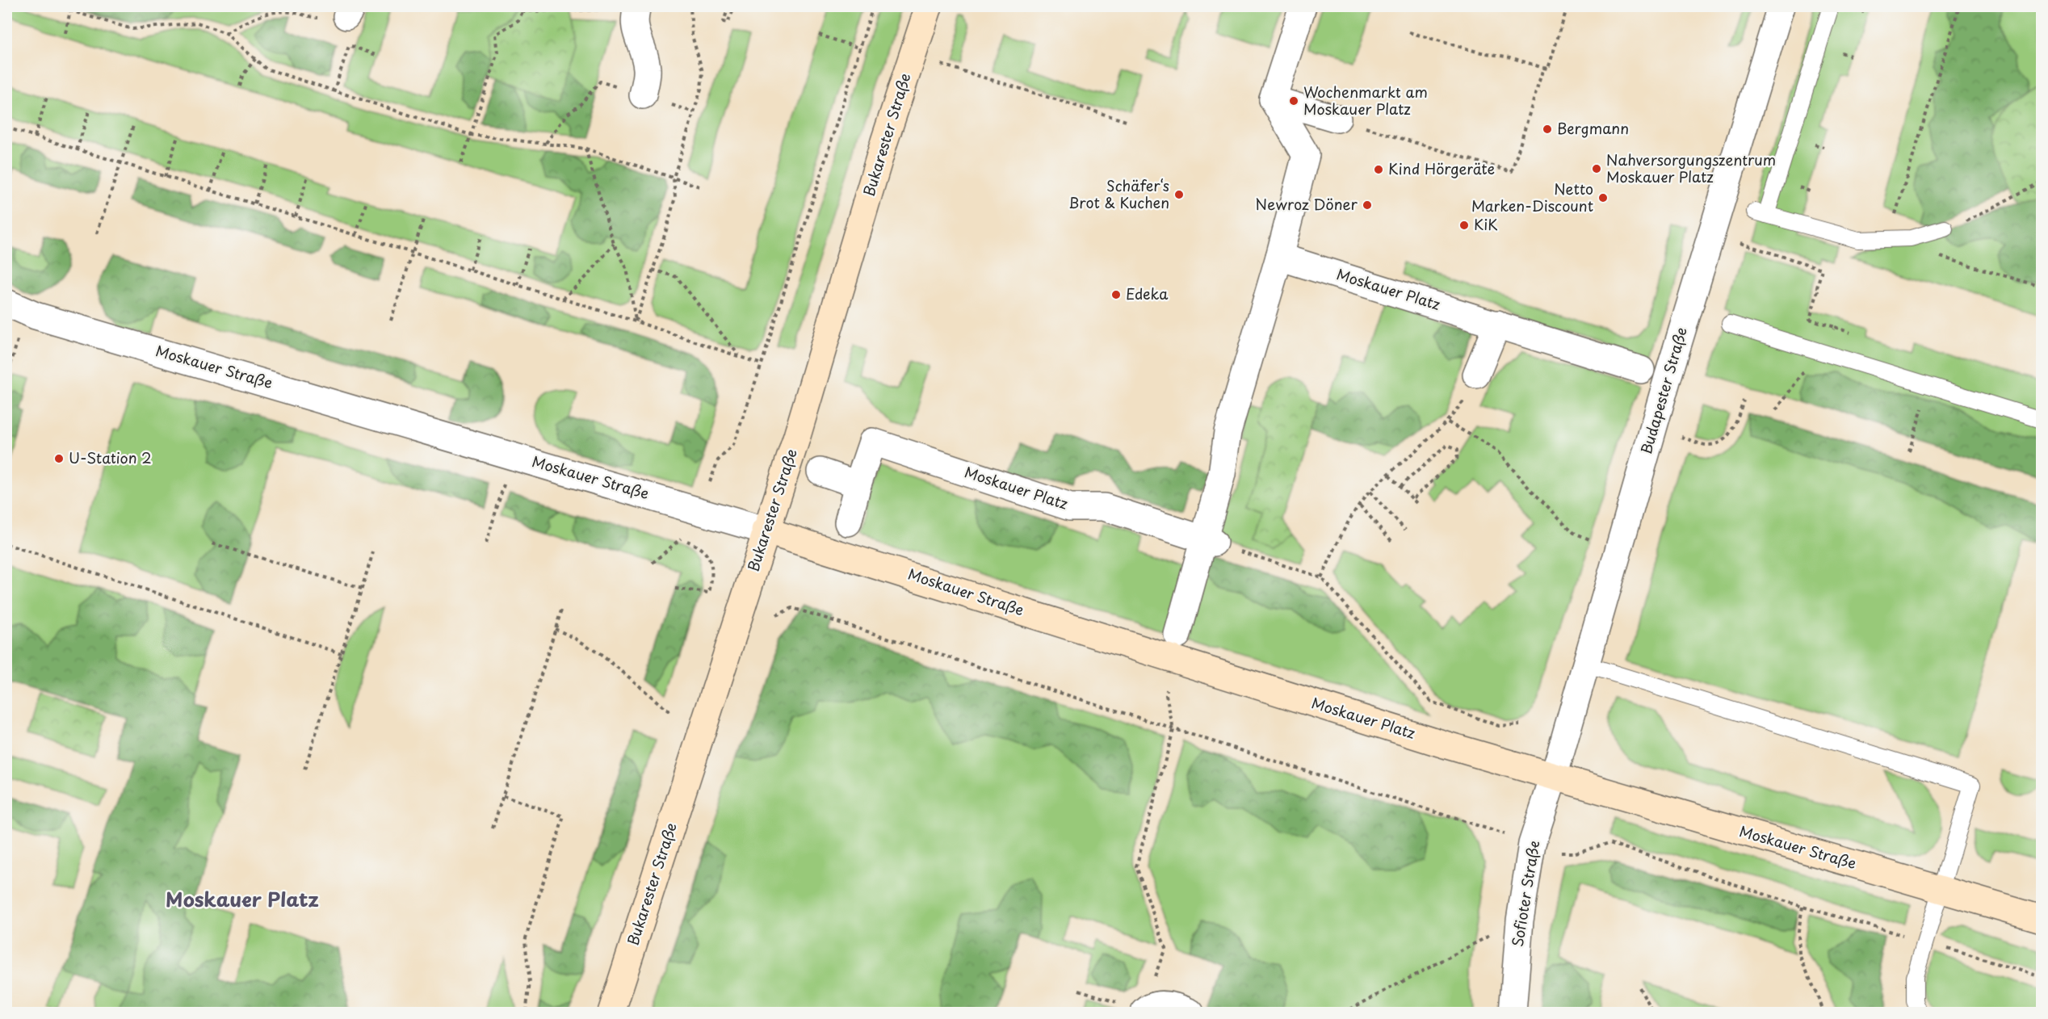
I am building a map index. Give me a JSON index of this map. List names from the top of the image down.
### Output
{
  "streets": {
    "street": [
      "Bukarester Straße",
      "Moskauer Platz",
      "Moskauer Straße",
      "Budapester Straße",
      "Sofioter Straße"
    ]
  },
  "crossings": [
    ["Bukarester Straße", "Moskauer Straße"],
    ["Moskauer Platz", "Moskauer Straße"],
    ["Moskauer Platz", "Budapester Straße"],
    ["Moskauer Platz", "Sofioter Straße"],
    ["Moskauer Straße", "Budapester Straße"],
    ["Moskauer Straße", "Sofioter Straße"],
    ["Budapester Straße", "Sofioter Straße"]
  ],
  "districts": ["Moskauer Platz"],
  "places": [
    "Wochenmarkt am Moskauer Platz",
    "Bergmann",
    "Nahversorgungszentrum Moskauer Platz",
    "Kind Hörgeräte",
    "Schäfer‘s Brot & Kuchen",
    "Netto Marken-Discount",
    "Newroz Döner",
    "KiK",
    "Edeka",
    "U-Station 2"
  ]
}
